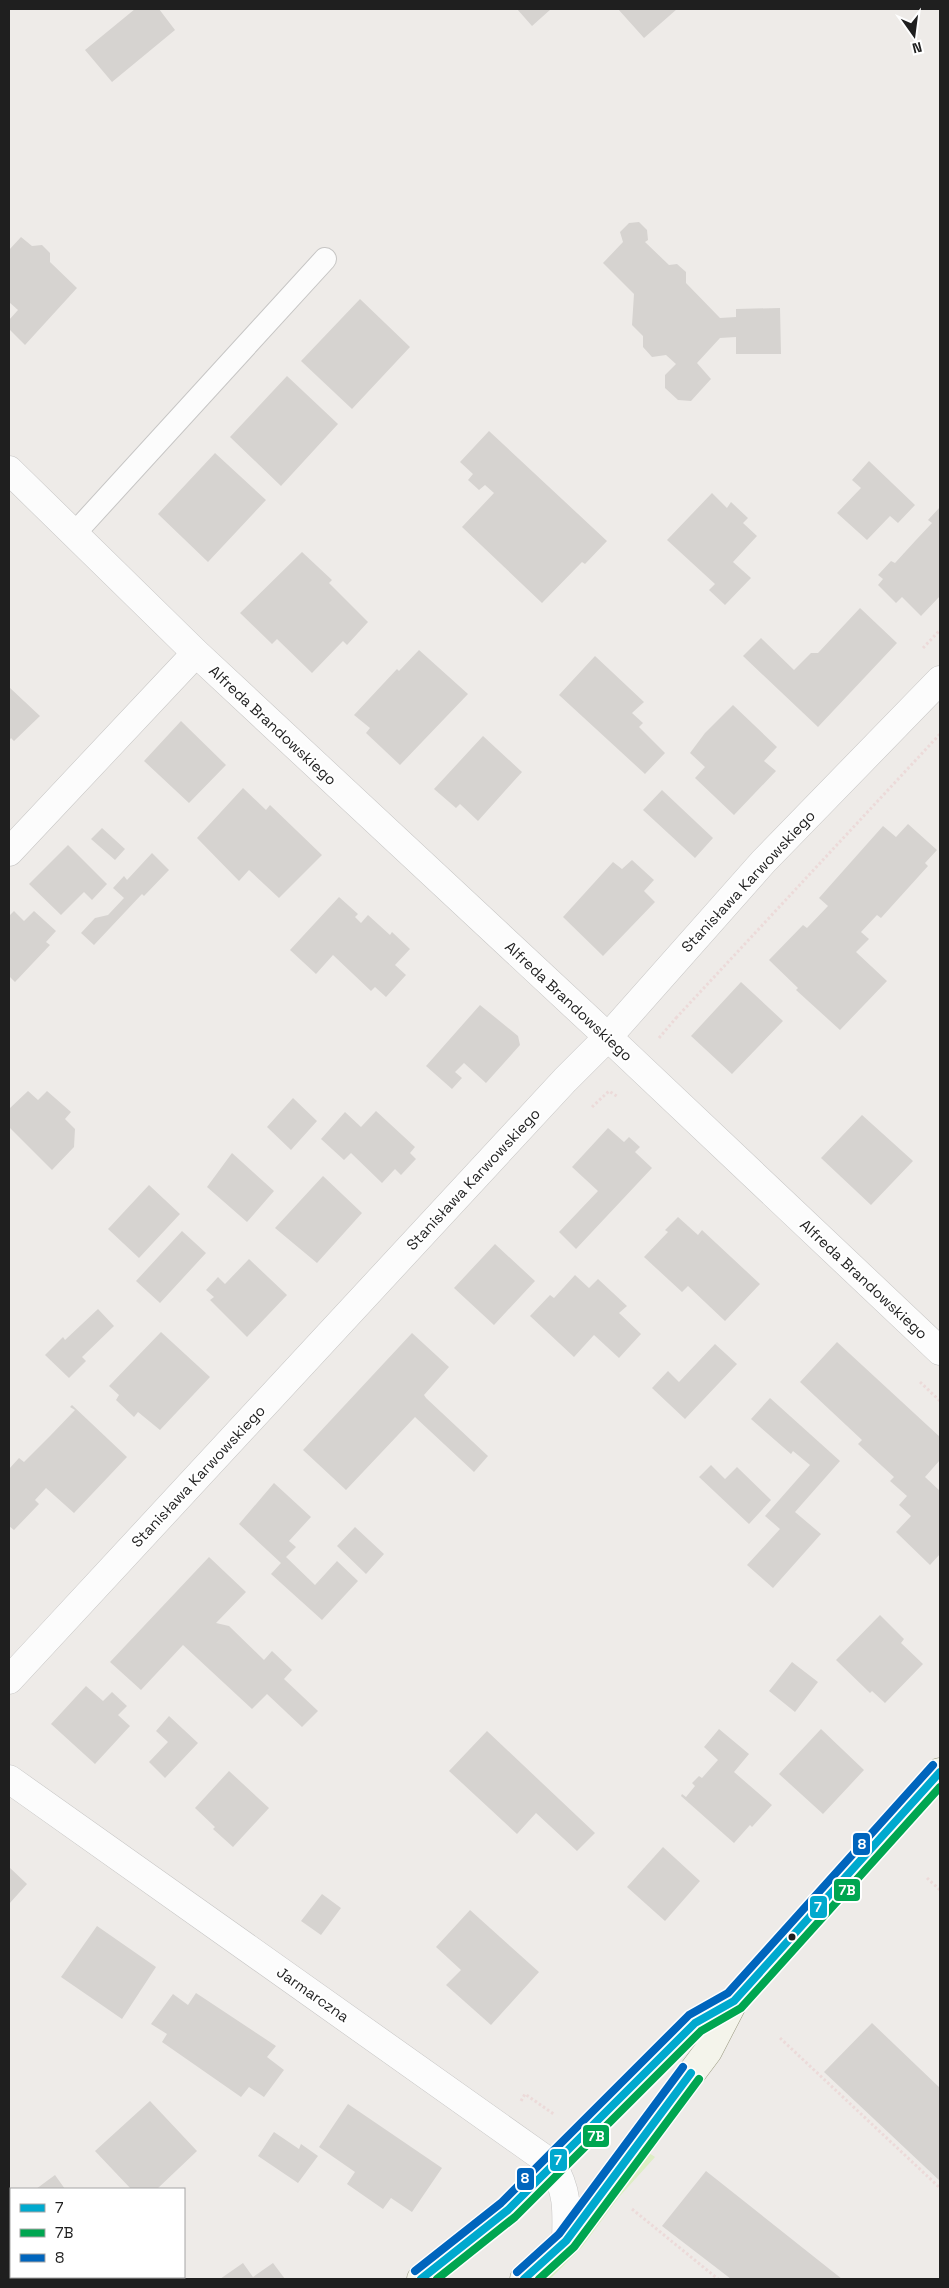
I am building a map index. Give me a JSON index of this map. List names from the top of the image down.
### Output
{
  "streets": {
    "street": ["Alfreda Brandowskiego", "Stanisława Karwowskiego", "Jarmarczna"]
  },
  "crossings": [
    ["Alfreda Brandowskiego", "Stanisława Karwowskiego"]
  ],
  "lines": ["transit line 8", "transit line 7", "transit line 7B"],
  "legend": ["7", "7B", "8"],
  "north": "bottom"
}
